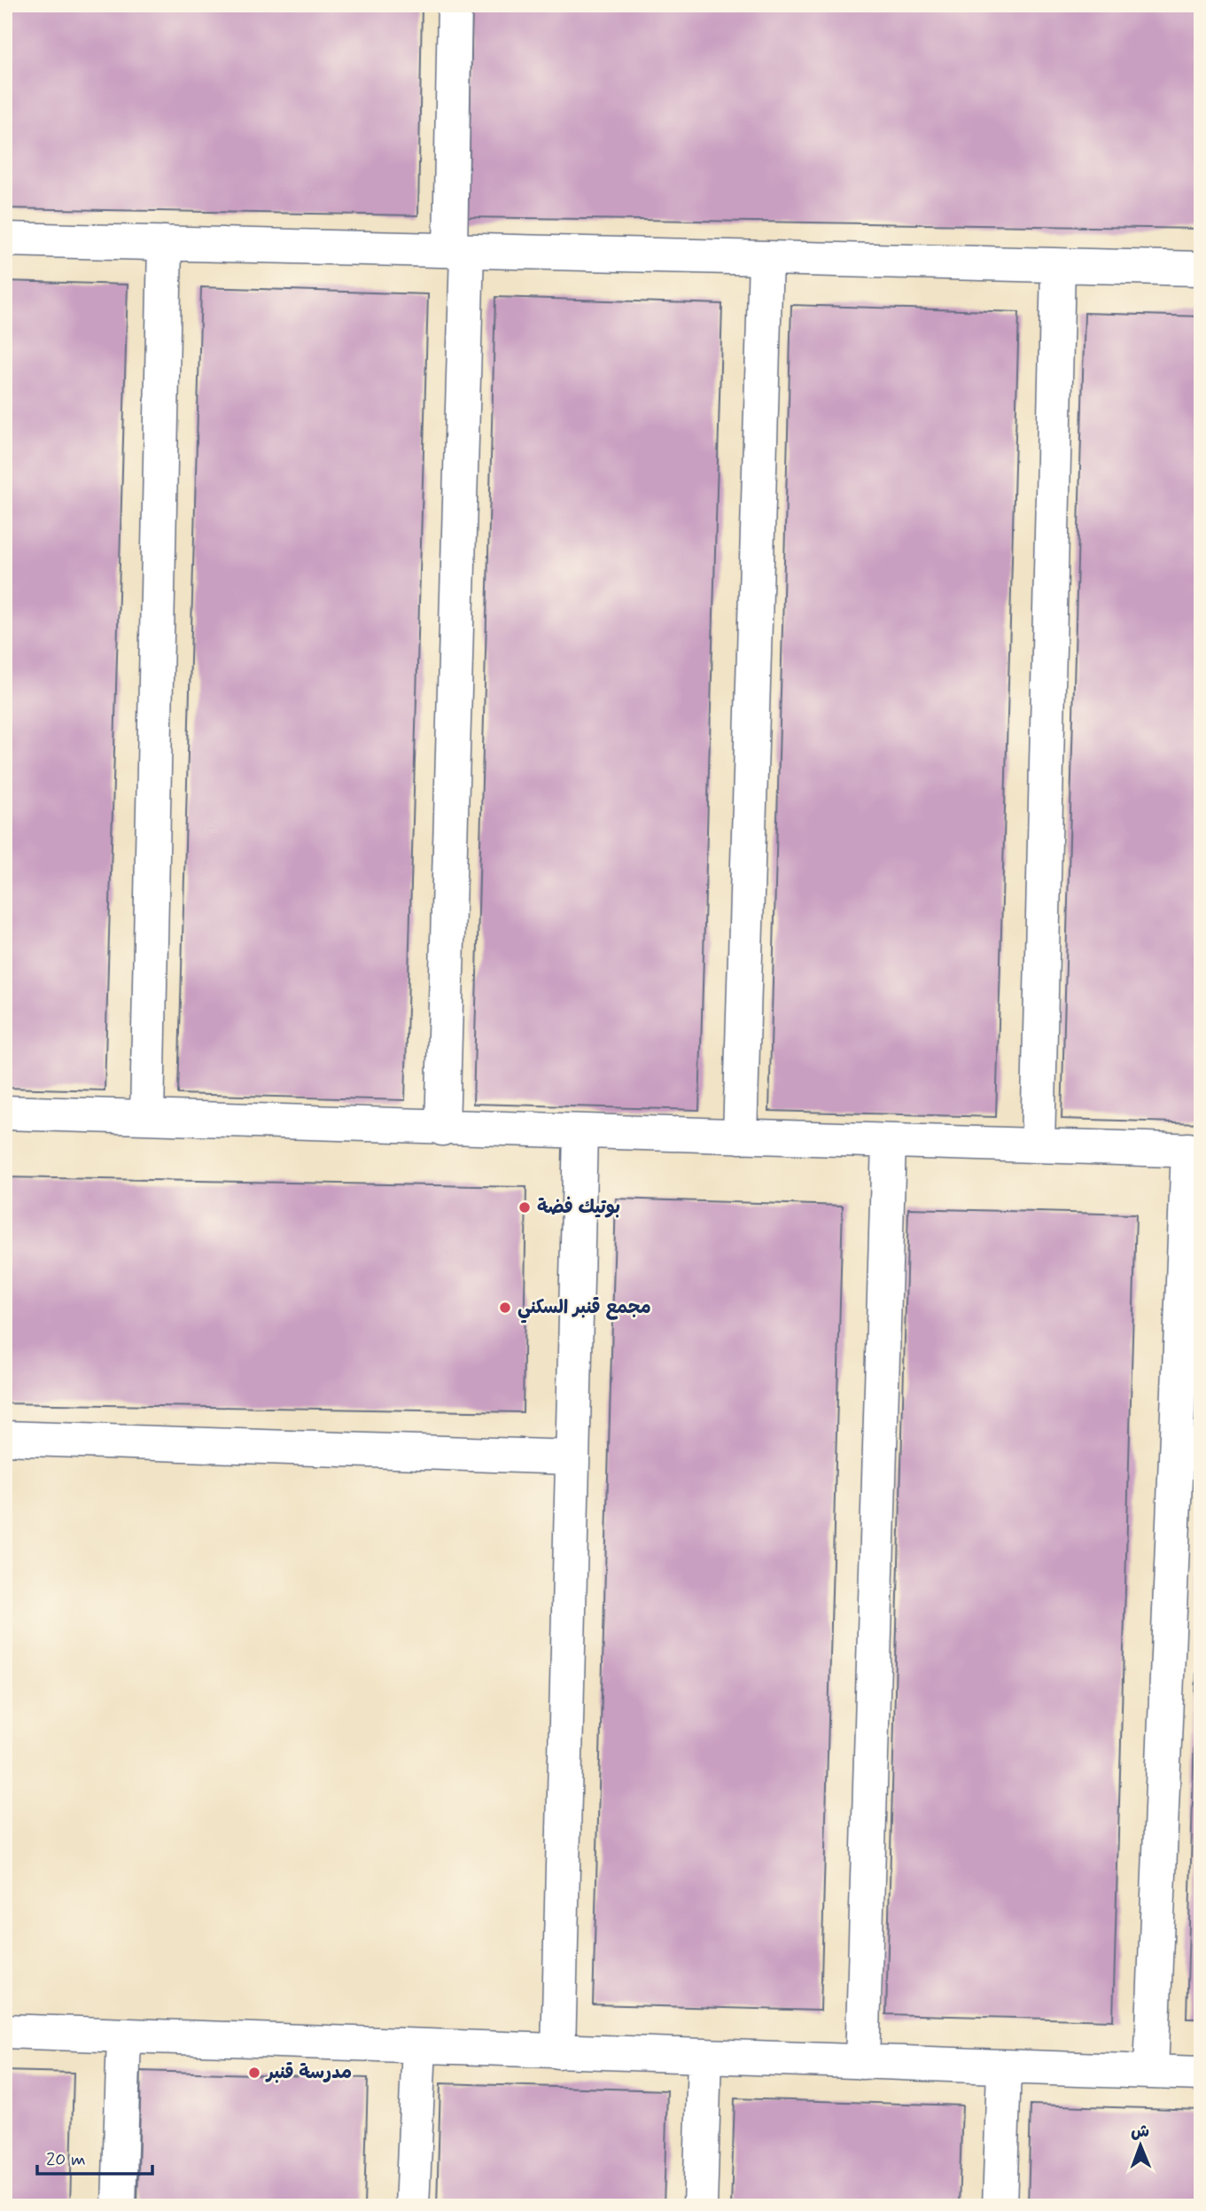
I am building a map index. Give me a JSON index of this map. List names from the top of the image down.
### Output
{
  "places": ["بوتيك فضة", "مجمع قنبر السكني", "مدرسة قنبر"],
  "scale_bar": "20 m",
  "north": "top"
}
